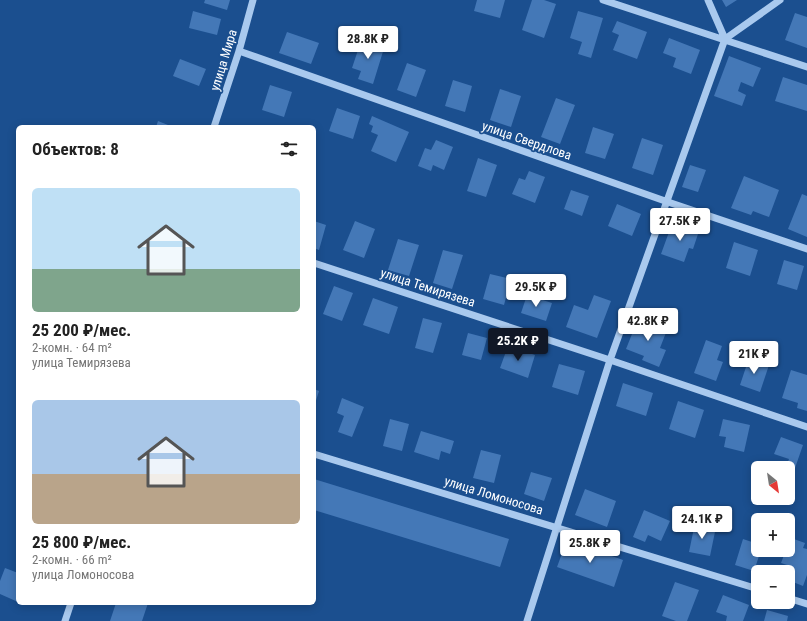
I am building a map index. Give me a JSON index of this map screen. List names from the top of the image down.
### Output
{
  "streets": {
    "street": [
      "улица Мира",
      "улица Свердлова",
      "улица Темирязева",
      "улица Ломоносова"
    ]
  },
  "crossings": [
    ["улица Мира", "улица Свердлова"]
  ],
  "north": "bottom right",
  "page": {
    "price": [
      "28.8K ₽",
      "27.5K ₽",
      "29.5K ₽",
      "42.8K ₽",
      "25.2K ₽",
      "21K ₽",
      "24.1K ₽",
      "25.8K ₽"
    ],
    "heading": "Объектов: 8",
    "list": [
      {
        "name": "25 200 ₽/мес.",
        "note": "2-комн. · 64 m² · улица Темирязева"
      },
      {
        "name": "25 800 ₽/мес.",
        "note": "2-комн. · 66 m² · улица Ломоносова"
      }
    ],
    "map_buttons": ["+", "−"]
  }
}
